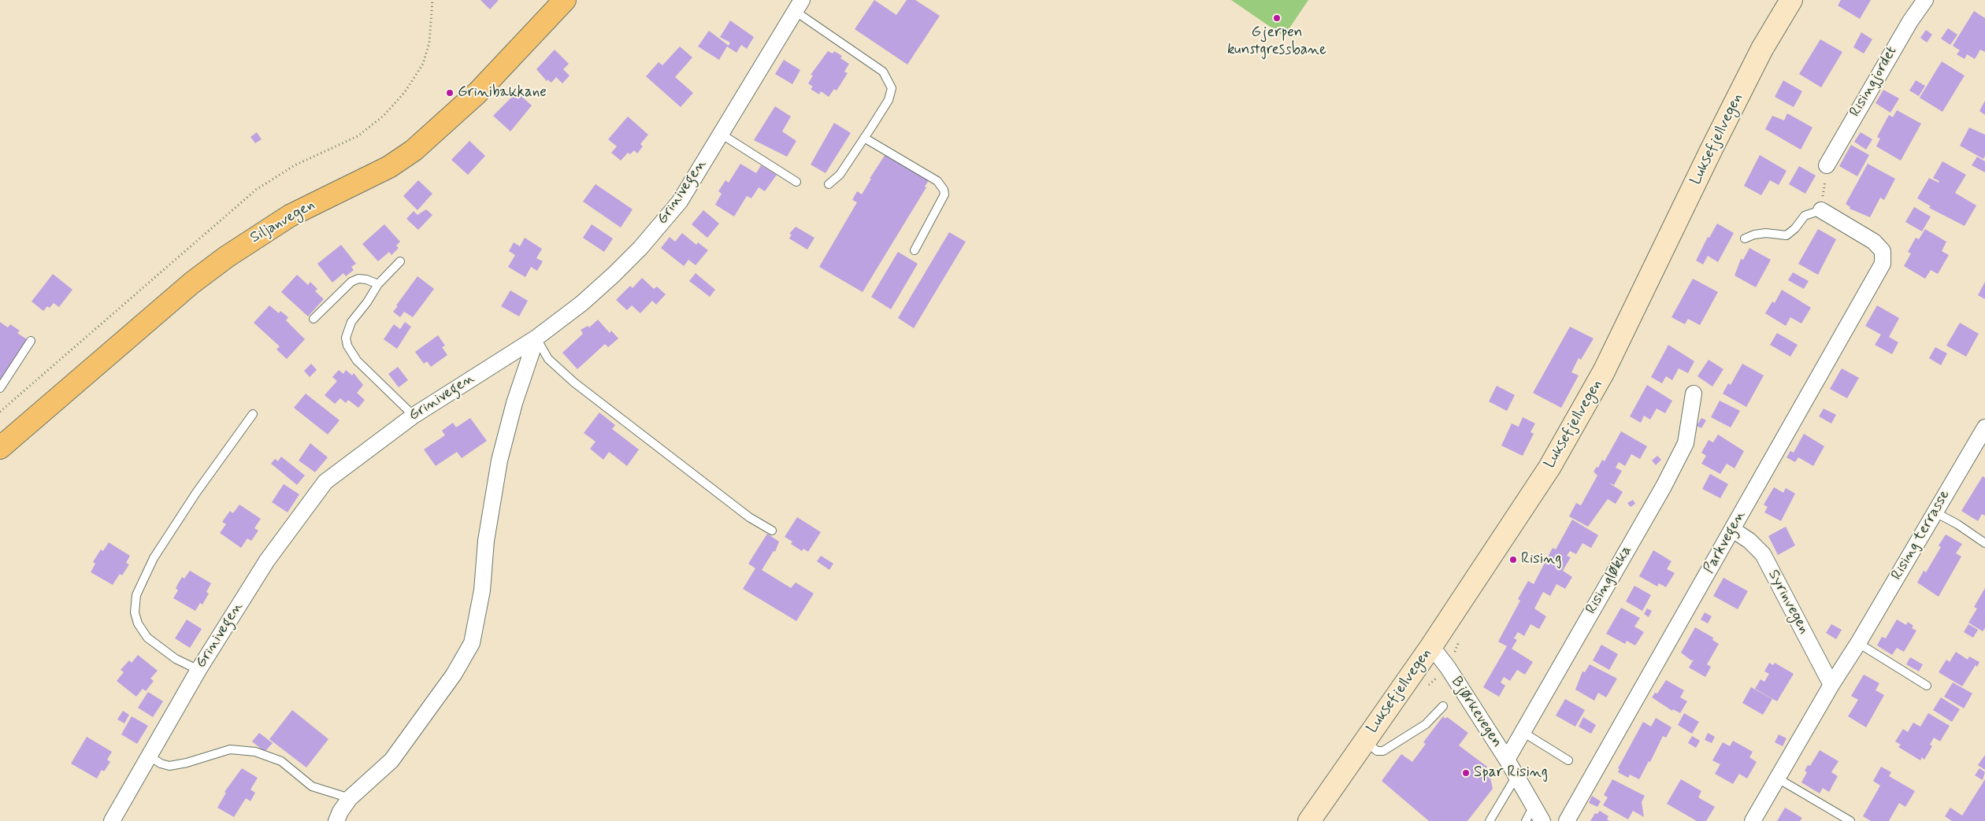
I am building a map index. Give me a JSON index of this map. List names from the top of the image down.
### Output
{
  "streets": {
    "main road": ["Luksefjellvegen", "Siljanvegen"],
    "street": [
      "Risingjordet",
      "Grinivegen",
      "Rising terrasse",
      "Parkvegen",
      "Risingløkka",
      "Syrinvegen",
      "Bjørkevegen"
    ]
  },
  "crossings": [
    ["Luksefjellvegen", "Bjørkevegen"],
    ["Rising terrasse", "Syrinvegen"],
    ["Parkvegen", "Syrinvegen"],
    ["Risingløkka", "Bjørkevegen"]
  ],
  "places": [
    "Gjerpen kunstgressbane",
    "Grinibakkane",
    "Rising",
    "Spar Rising"
  ]
}
